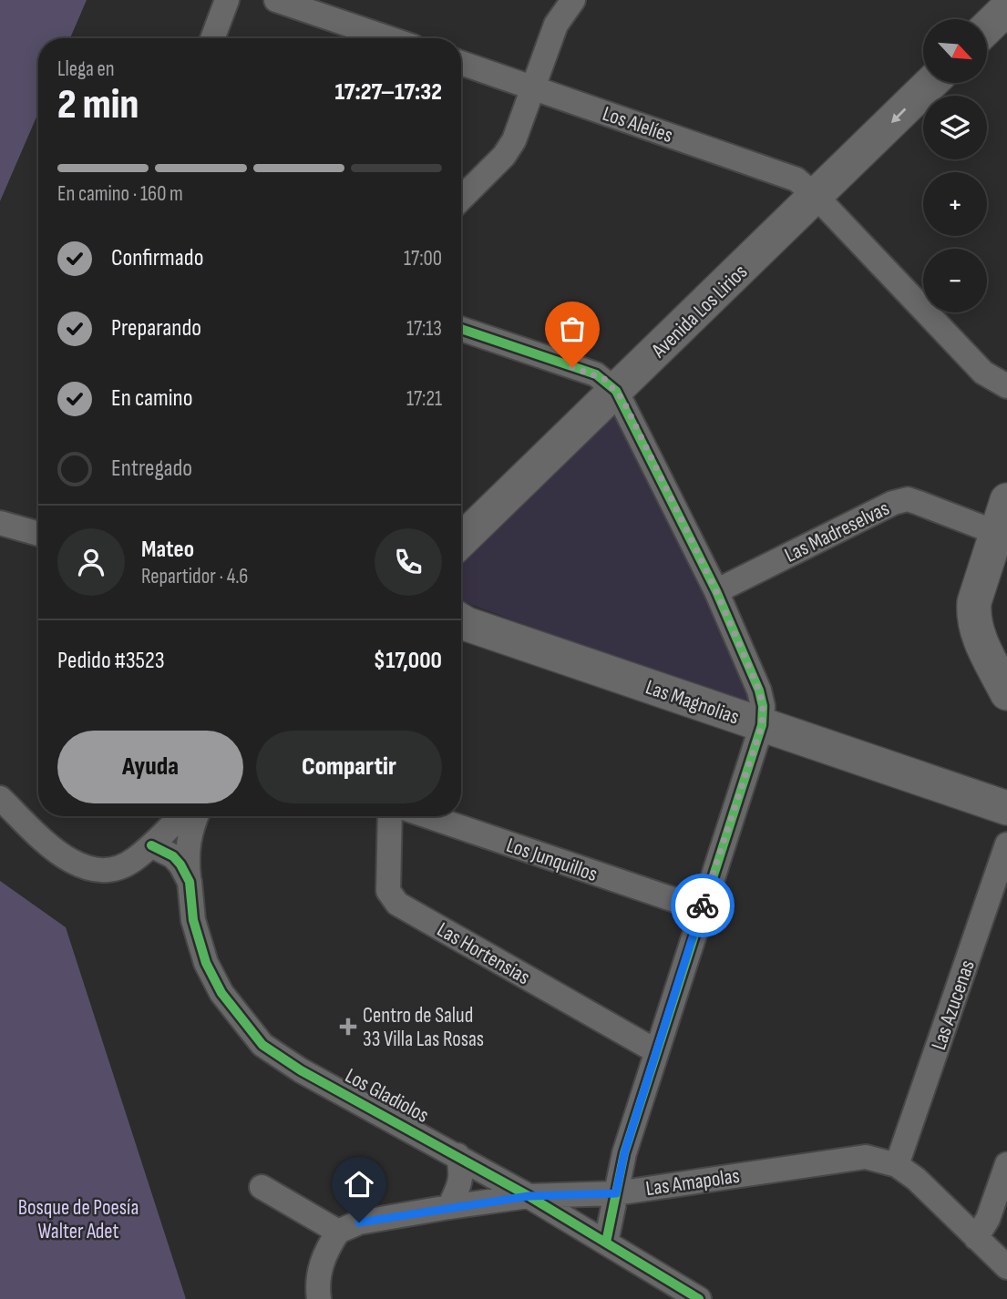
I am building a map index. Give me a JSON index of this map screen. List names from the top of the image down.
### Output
{
  "streets": {
    "street": [
      "Los Alelíes",
      "Avenida Los Lirios",
      "Las Madreselvas",
      "Las Magnolias",
      "Los Junquillos",
      "Las Hortensias",
      "Las Azucenas",
      "Los Gladiolos",
      "Las Amapolas"
    ]
  },
  "crossings": [
    ["Los Alelíes", "Avenida Los Lirios"],
    ["Las Azucenas", "Las Amapolas"],
    ["Los Gladiolos", "Las Amapolas"]
  ],
  "parks": ["Bosque de Poesía Walter Adet"],
  "places": {
    "health": ["Centro de Salud 33 Villa Las Rosas"]
  },
  "north": "bottom right",
  "page": {
    "map_buttons": ["+", "−"],
    "heading": ["2 min", "Llega en", "17:27–17:32"],
    "panel": [
      "Mateo",
      "Repartidor · 4.6",
      "Pedido #3523",
      "$17,000"
    ],
    "bar": "En camino · 160 m",
    "list": [
      ["Confirmado", "17:00"],
      ["Preparando", "17:13"],
      ["En camino", "17:21"],
      "Entregado"
    ],
    "buttons": ["Ayuda", "Compartir"]
  }
}
